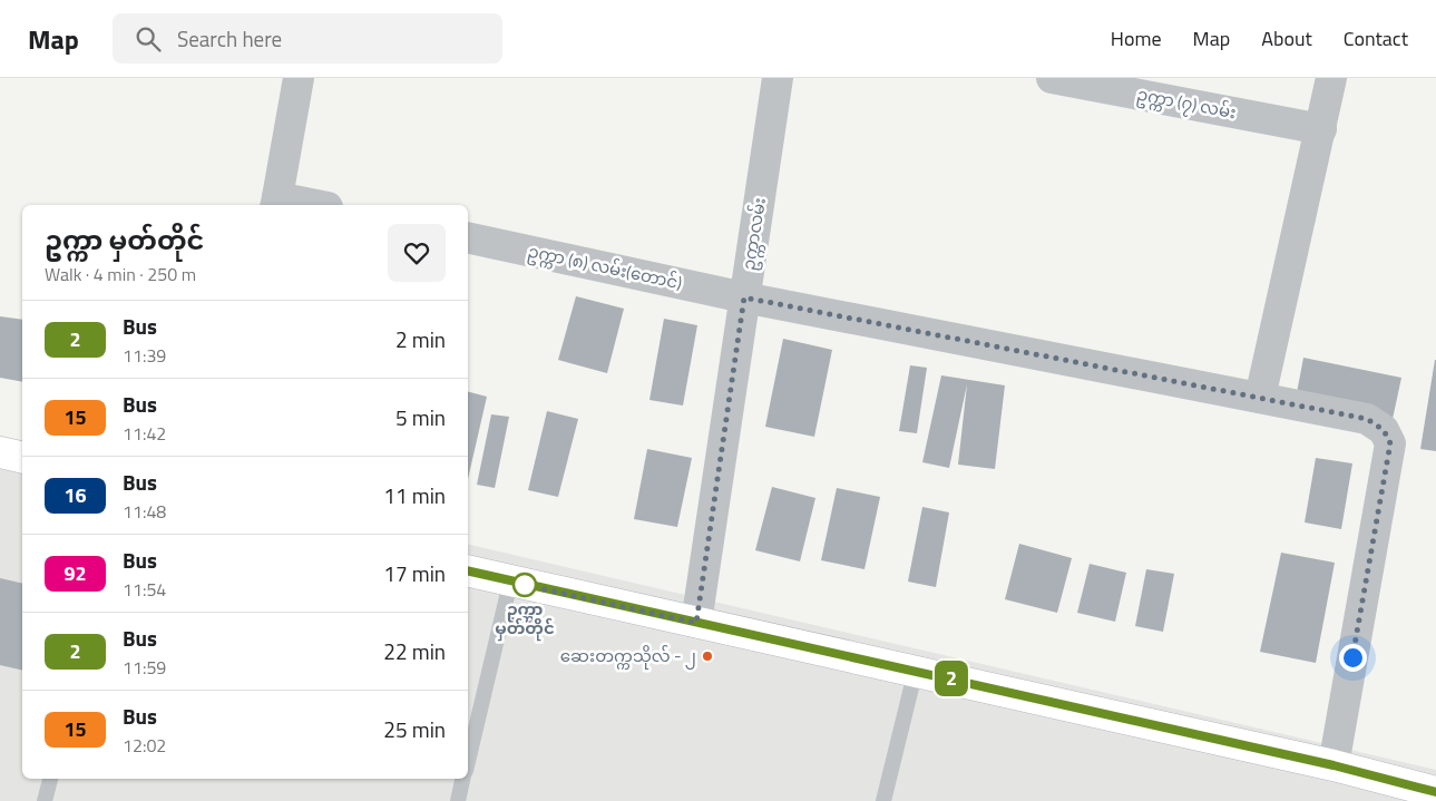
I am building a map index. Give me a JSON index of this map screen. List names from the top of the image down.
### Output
{
  "streets": {
    "street": ["ဥက္ကာ (၇) လမ်း", "ဥက္ကာလမ်း", "ဥက္ကာ (၈) လမ်း(တောင်)"]
  },
  "crossings": [
    ["ဥက္ကာလမ်း", "ဥက္ကာ (၈) လမ်း(တောင်)"]
  ],
  "places": ["ဥက္ကာ မှတ်တိုင်", "ဆေးတက္ကသိုလ် - ၂"],
  "lines": ["bus line 2"],
  "page": {
    "header": "Map",
    "search": "Search here",
    "nav": [
      "Home",
      "Map",
      "About",
      "Contact"
    ],
    "on_map": "2",
    "heading": ["ဥက္ကာ မှတ်တိုင်", "Walk · 4 min · 250 m"],
    "list": [
      {
        "mark": "2",
        "name": "Bus",
        "note": "11:39",
        "value": "2 min"
      },
      {
        "mark": "15",
        "name": "Bus",
        "note": "11:42",
        "value": "5 min"
      },
      {
        "mark": "16",
        "name": "Bus",
        "note": "11:48",
        "value": "11 min"
      },
      {
        "mark": "92",
        "name": "Bus",
        "note": "11:54",
        "value": "17 min"
      },
      {
        "mark": "2",
        "name": "Bus",
        "note": "11:59",
        "value": "22 min"
      },
      {
        "mark": "15",
        "name": "Bus",
        "note": "12:02",
        "value": "25 min"
      }
    ]
  }
}
